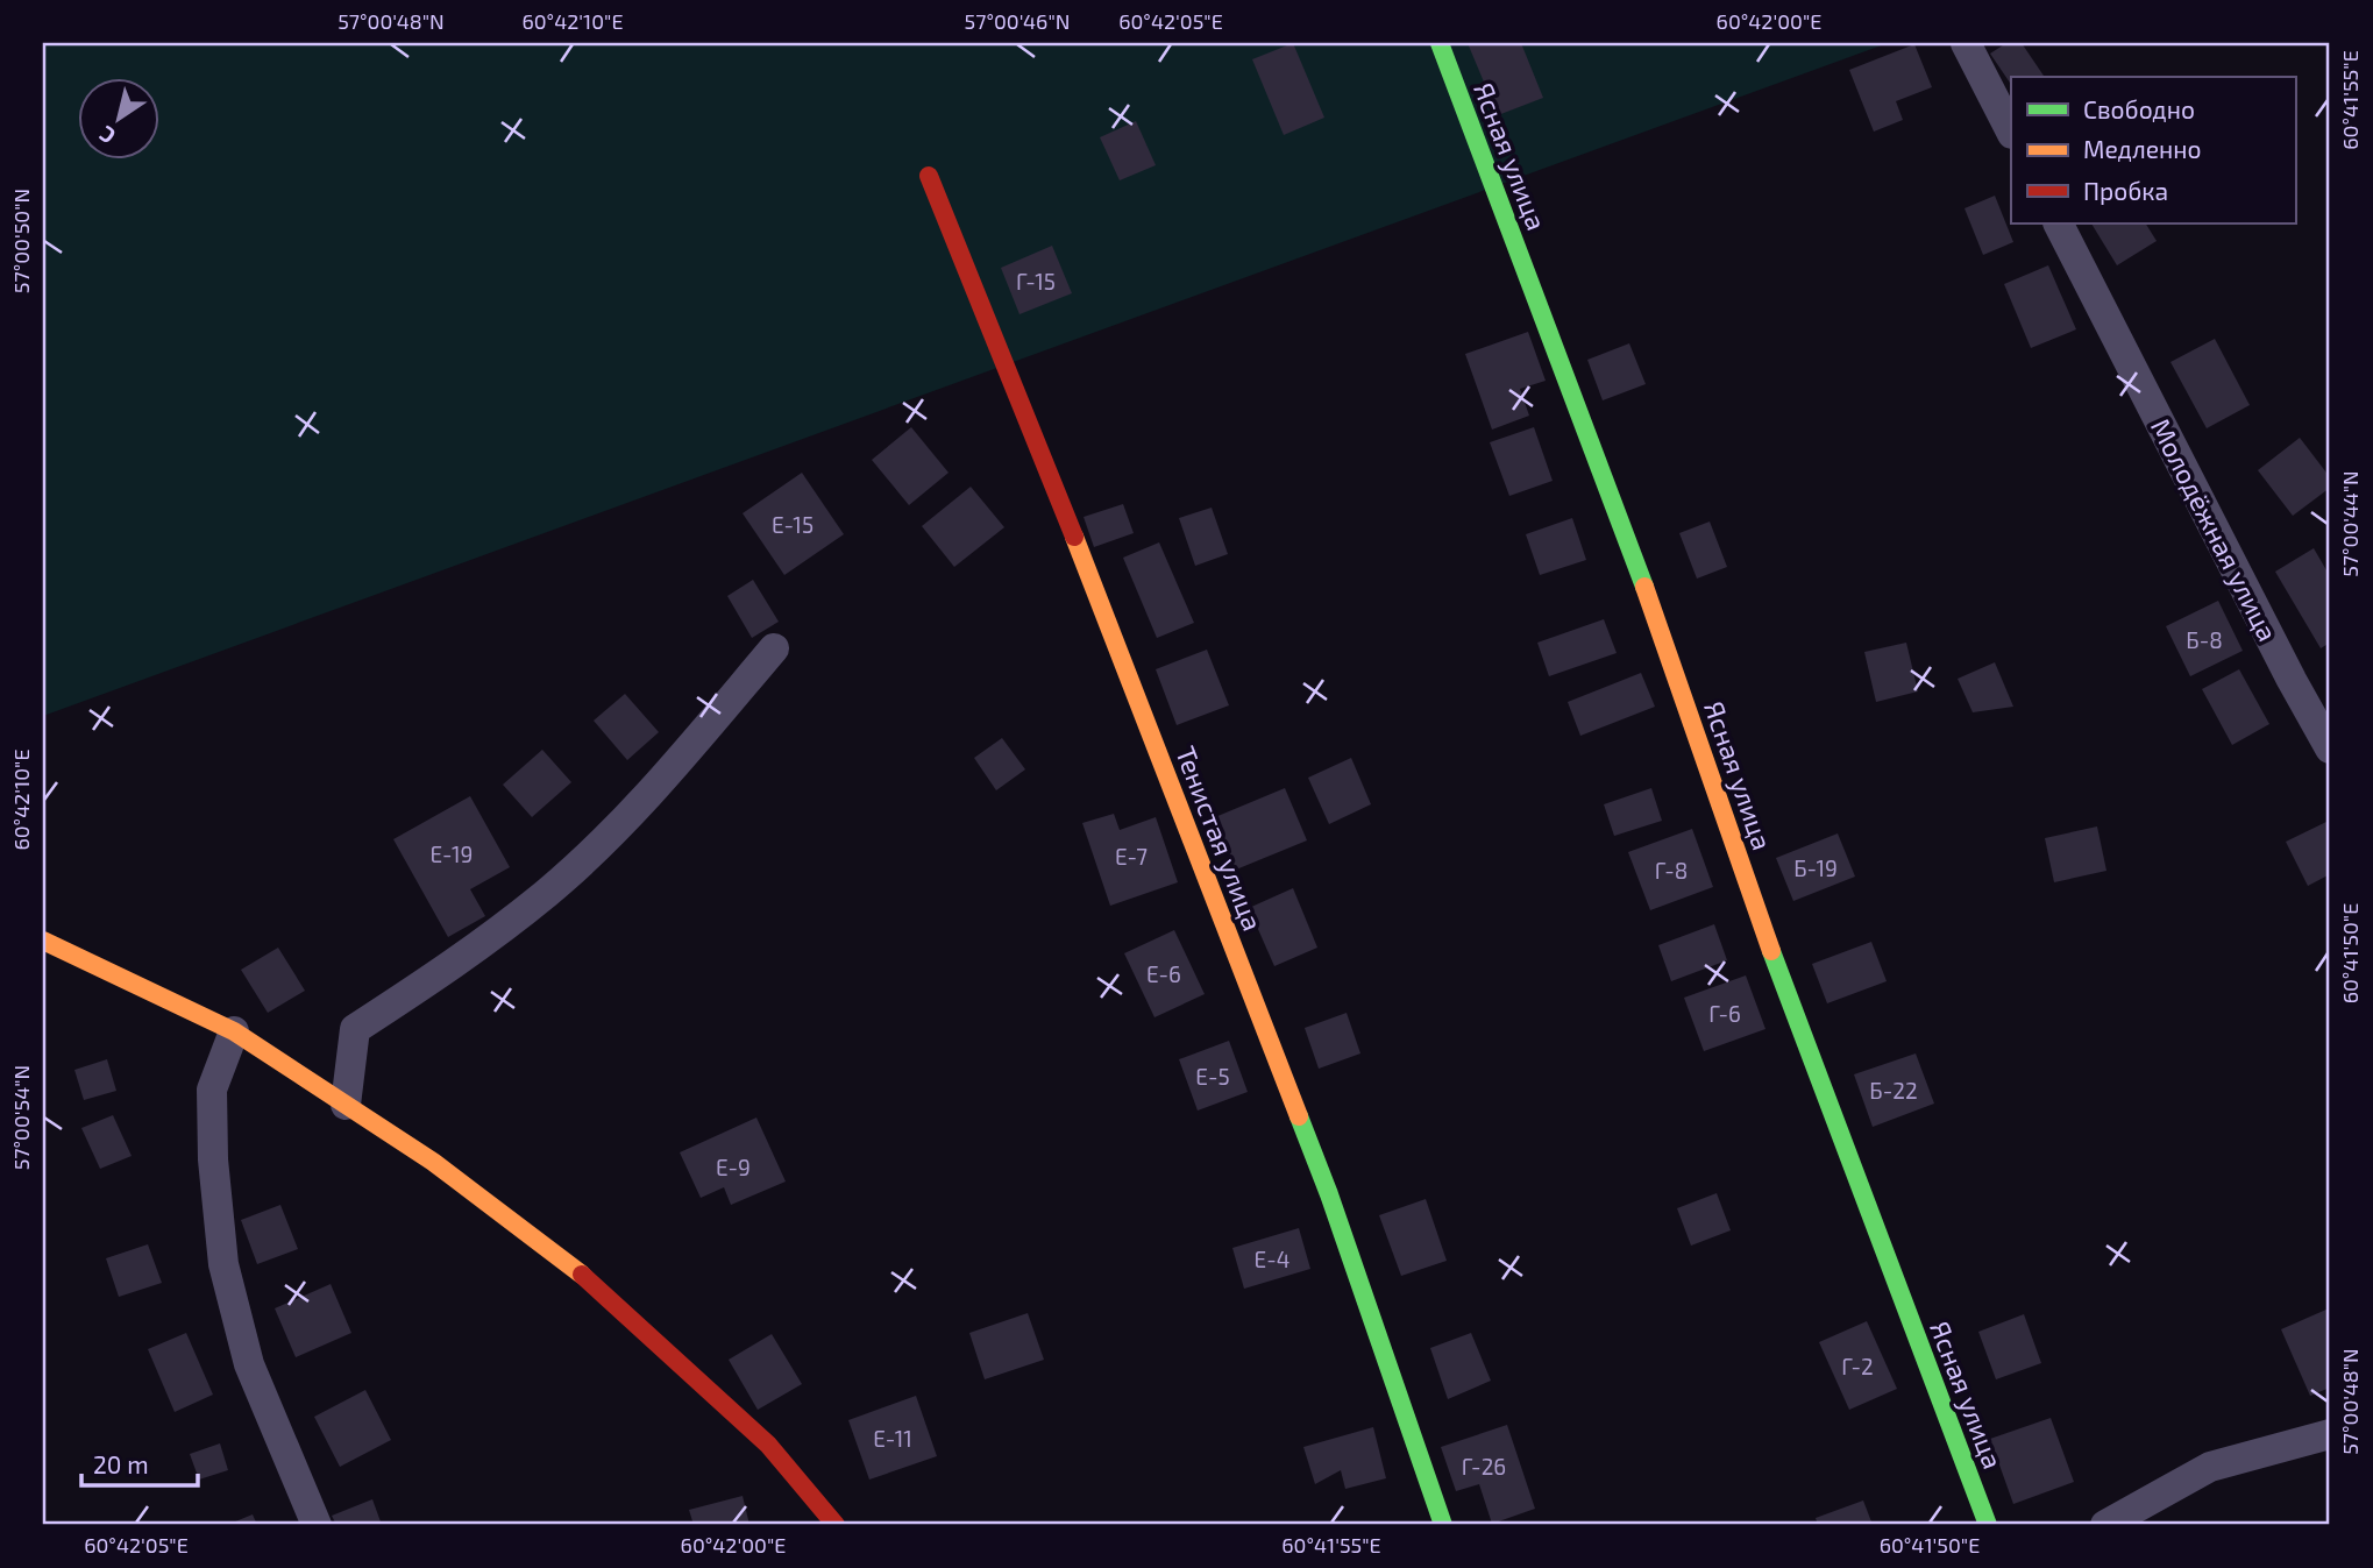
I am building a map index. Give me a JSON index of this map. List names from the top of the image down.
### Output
{
  "streets": {
    "street": ["Ясная улица", "Молодёжная улица", "Тенистая улица"]
  },
  "house_numbers": [
    "Г-15",
    "Е-15",
    "Б-8",
    "Е-19",
    "Е-7",
    "Б-19",
    "Г-8",
    "Е-6",
    "Г-6",
    "Е-5",
    "Б-22",
    "Е-9",
    "Е-4",
    "Г-2",
    "Е-11",
    "Г-26"
  ],
  "legend": ["Свободно", "Медленно", "Пробка"],
  "scale_bar": "20 m",
  "north": "bottom left",
  "coordinates": [
    "57°00'48\"N",
    "60°42'10\"E",
    "57°00'46\"N",
    "60°42'05\"E",
    "60°42'00\"E",
    "60°41'55\"E",
    "57°00'50\"N",
    "57°00'44\"N",
    "60°41'50\"E",
    "57°00'54\"N"
  ]
}
